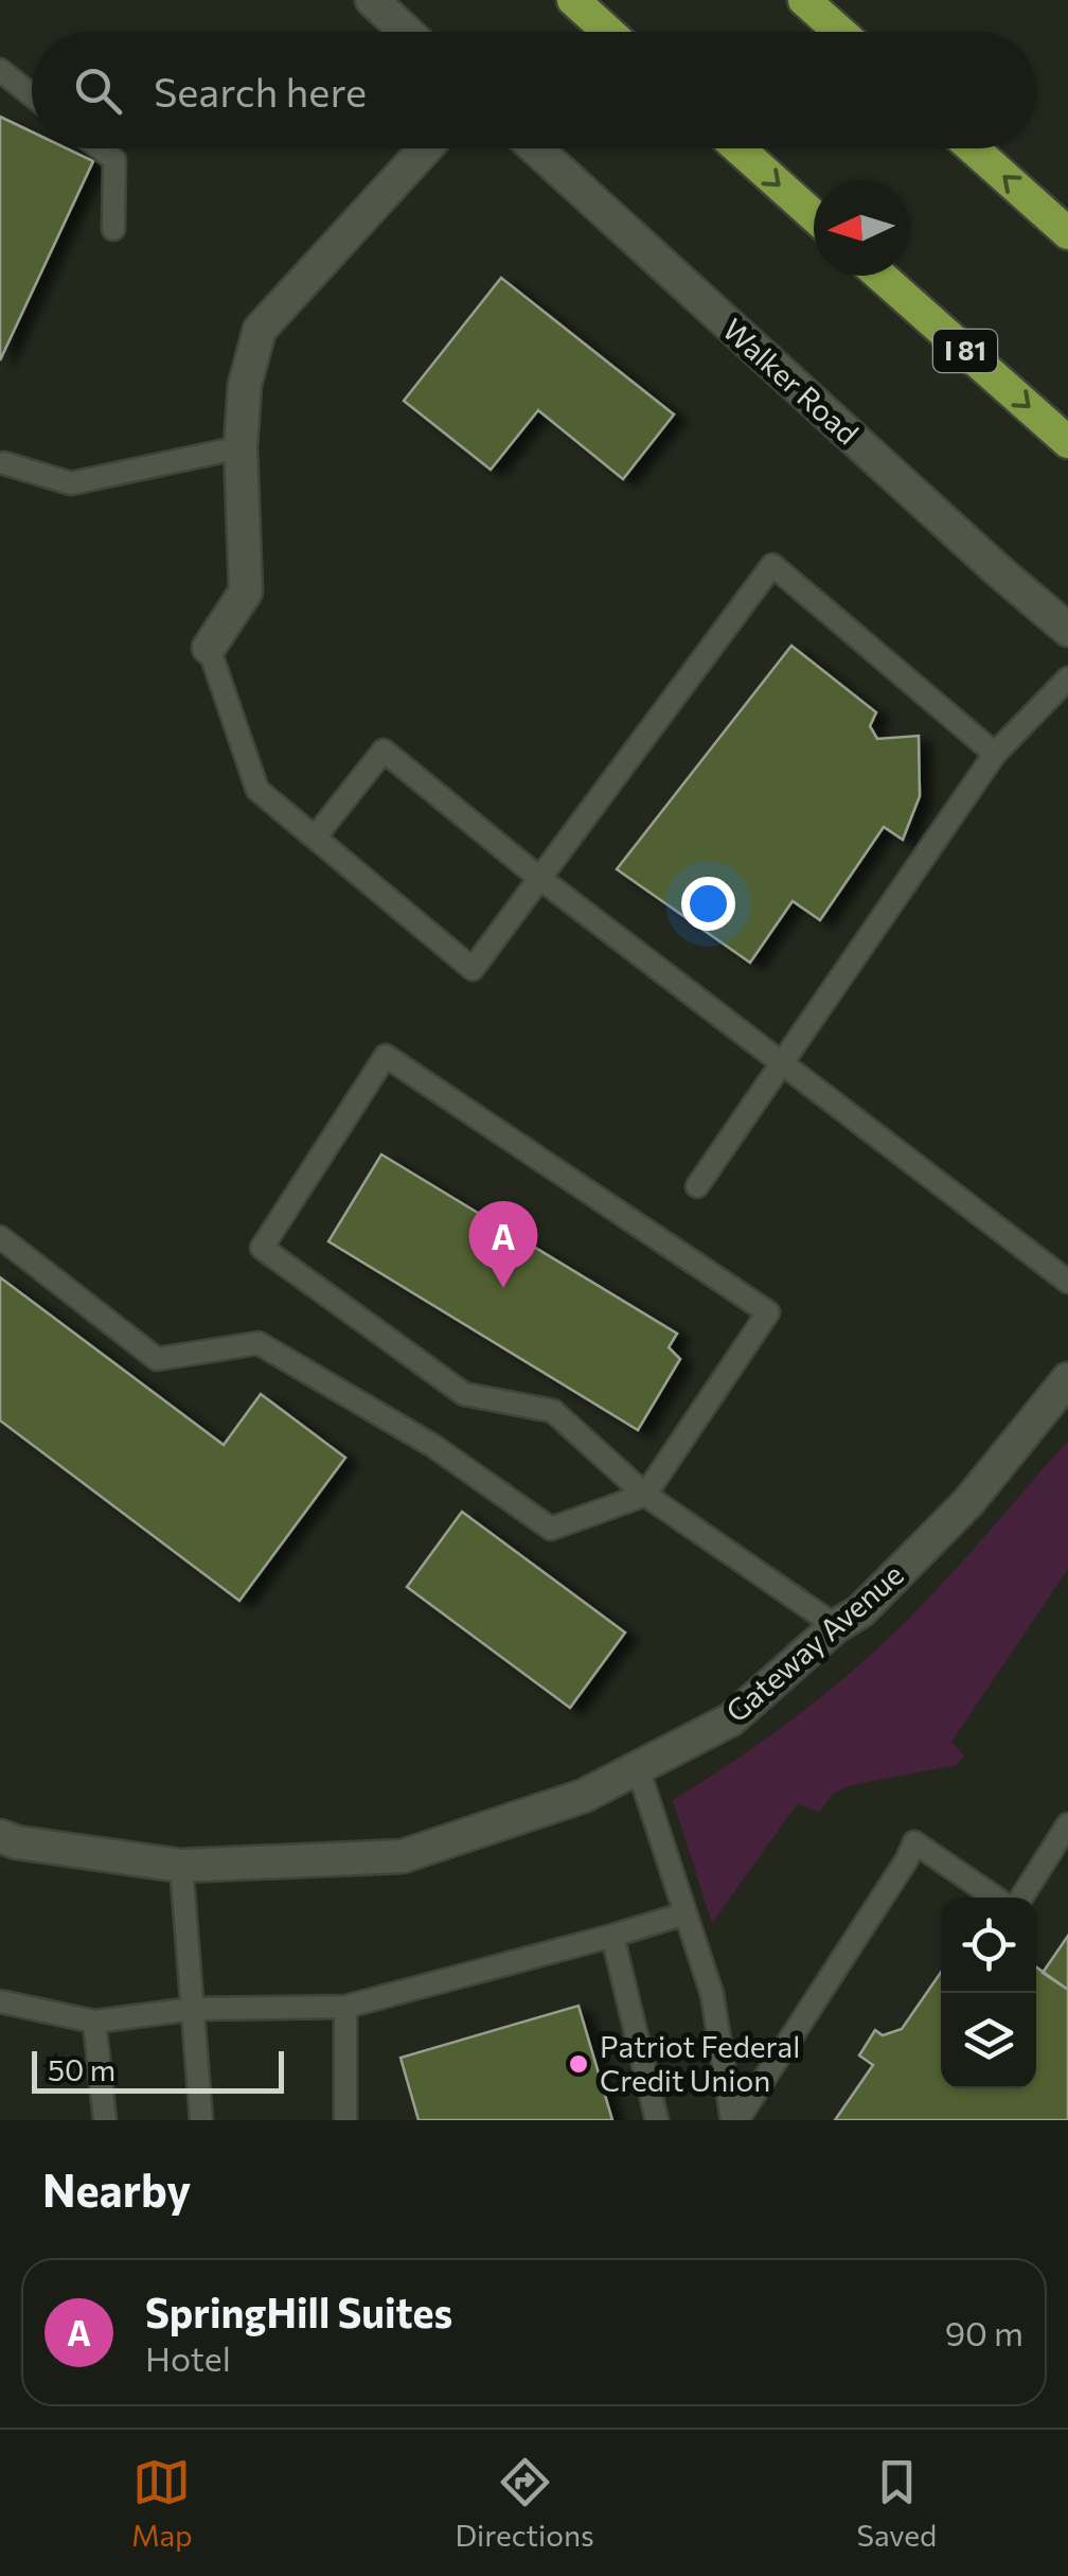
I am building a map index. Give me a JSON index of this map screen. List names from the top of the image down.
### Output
{
  "streets": {
    "highway": ["I 81"],
    "street": ["Walker Road", "Gateway Avenue"]
  },
  "places": ["Patriot Federal Credit Union"],
  "scale_bar": "50 m",
  "north": "left",
  "page": {
    "search": "Search here",
    "pins": "A",
    "scale": "50 m",
    "heading": "Nearby",
    "list": [
      {
        "mark": "A",
        "name": "SpringHill Suites",
        "note": "Hotel",
        "value": "90 m"
      }
    ],
    "nav": ["Map", "Directions", "Saved"]
  }
}
